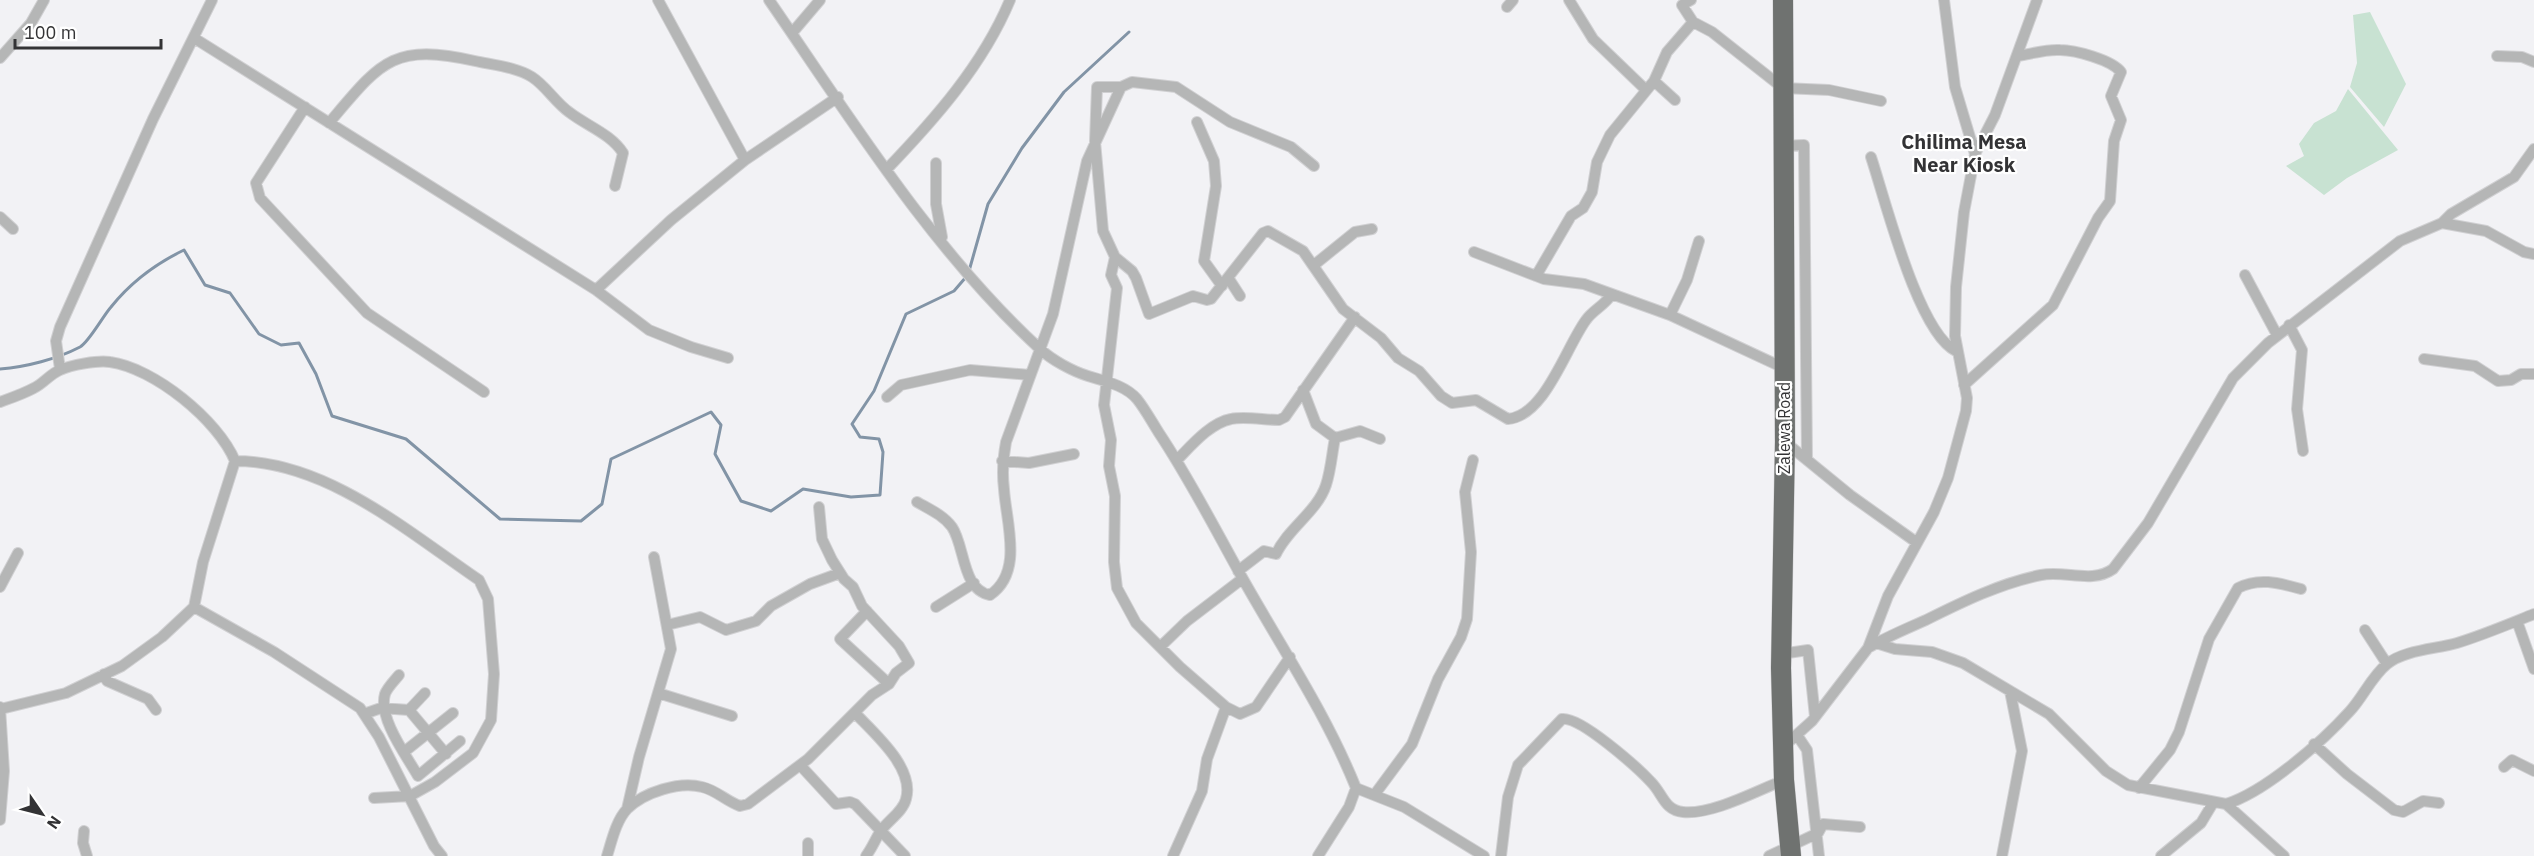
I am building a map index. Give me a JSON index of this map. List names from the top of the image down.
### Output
{
  "streets": {
    "highway": ["Zalewa Road"]
  },
  "districts": ["Chilima Mesa Near Kiosk"],
  "scale_bar": "100 m",
  "north": "bottom right"
}
